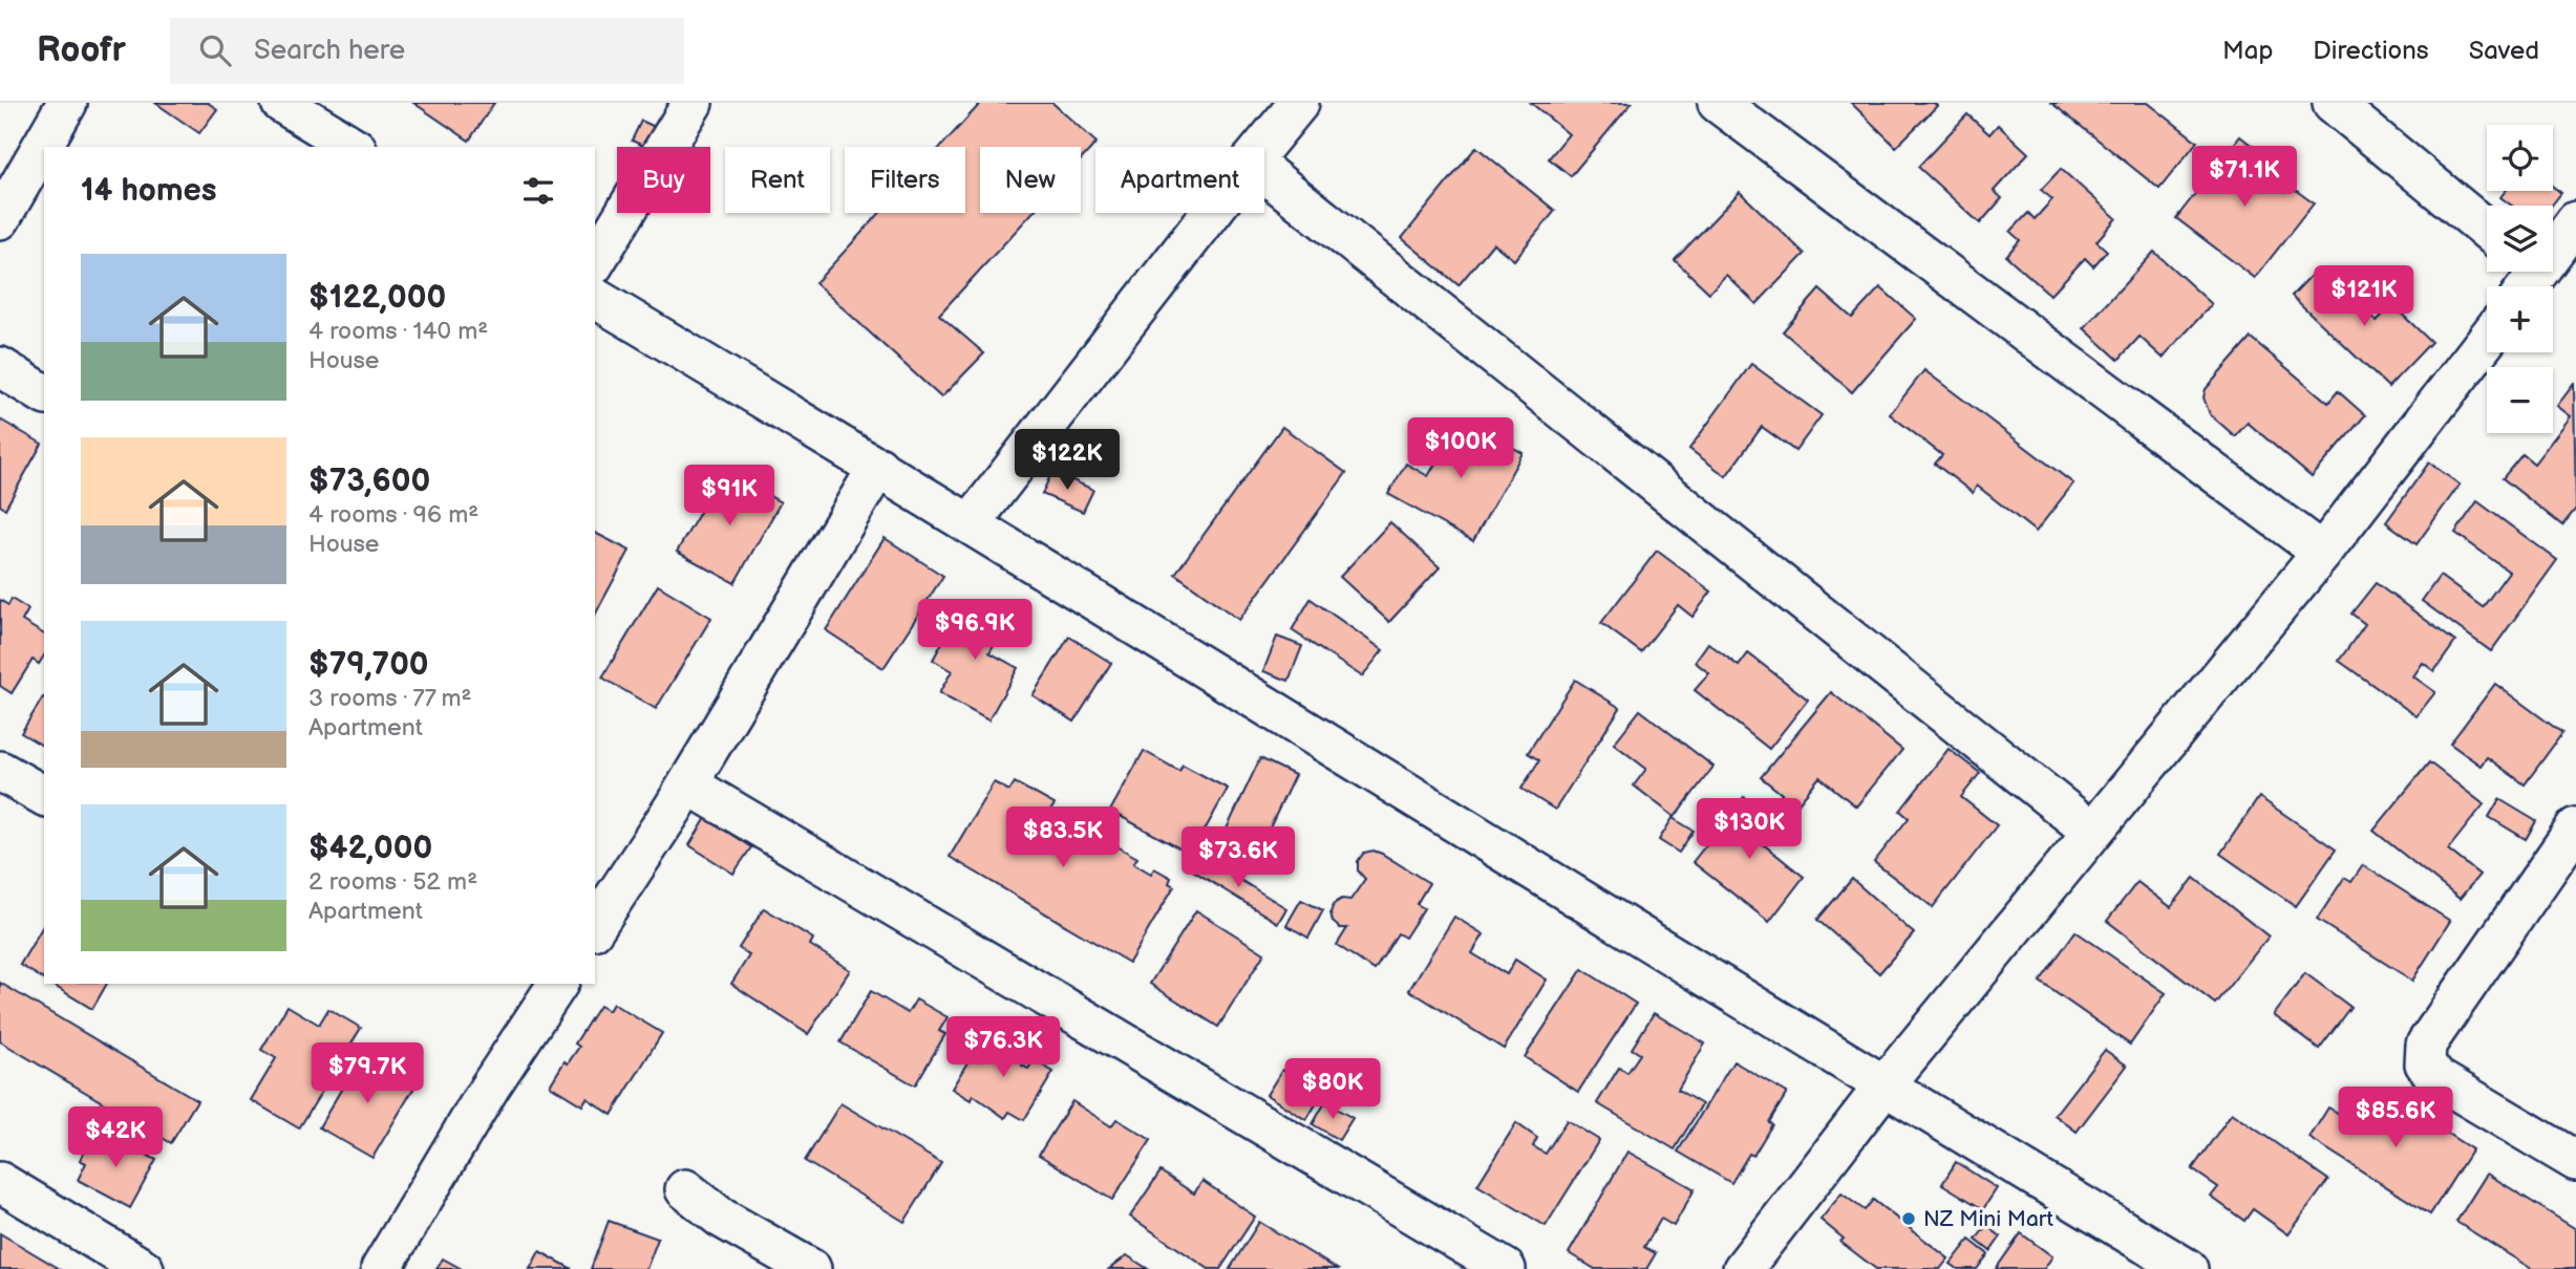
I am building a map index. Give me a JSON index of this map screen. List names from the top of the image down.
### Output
{
  "places": ["NZ Mini Mart"],
  "page": {
    "header": "Roofr",
    "search": "Search here",
    "nav": ["Map", "Directions", "Saved"],
    "map_buttons": ["+", "−"],
    "price": [
      "$71.1K",
      "$121K",
      "$100K",
      "$122K",
      "$91K",
      "$96.9K",
      "$130K",
      "$83.5K",
      "$73.6K",
      "$76.3K",
      "$79.7K",
      "$80K",
      "$85.6K",
      "$42K"
    ],
    "chip": [
      "Buy",
      "Rent",
      "Filters",
      "New",
      "Apartment"
    ],
    "heading": "14 homes",
    "list": [
      {
        "name": "$122,000",
        "note": "4 rooms · 140 m² · House"
      },
      {
        "name": "$73,600",
        "note": "4 rooms · 96 m² · House"
      },
      {
        "name": "$79,700",
        "note": "3 rooms · 77 m² · Apartment"
      },
      {
        "name": "$42,000",
        "note": "2 rooms · 52 m² · Apartment"
      }
    ]
  }
}
